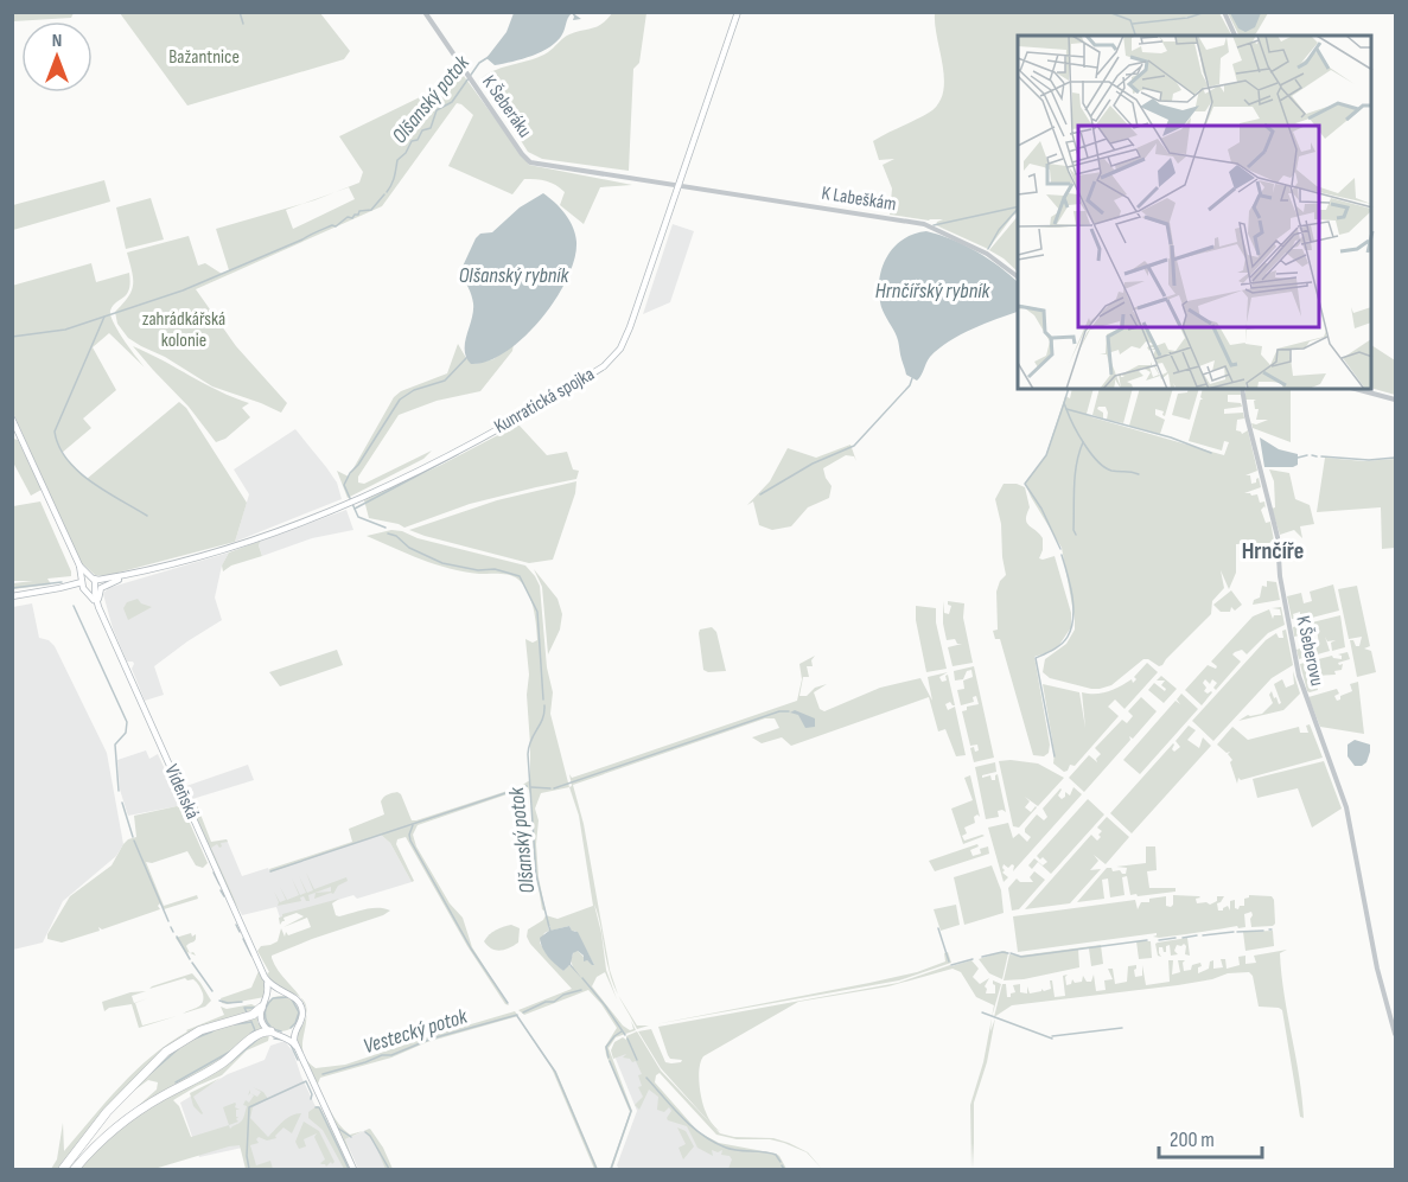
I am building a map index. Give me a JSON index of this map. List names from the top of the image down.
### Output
{
  "streets": {
    "main road": ["Kunratická spojka", "Vídeňská"],
    "street": ["K Šeberáku", "K Labeškám", "K Šeberovu"]
  },
  "crossings": [
    ["K Šeberáku", "K Labeškám"],
    ["K Šeberáku", "Kunratická spojka"],
    ["K Labeškám", "Kunratická spojka"],
    ["Kunratická spojka", "Vídeňská"]
  ],
  "districts": ["Hrnčíře"],
  "water": [
    "Olšanský potok",
    "Olšanský rybník",
    "Hrnčířský rybník",
    "Vestecký potok"
  ],
  "parks": ["Bažantnice", "zahrádkářská kolonie"],
  "scale_bar": "200 m",
  "north": "top"
}
